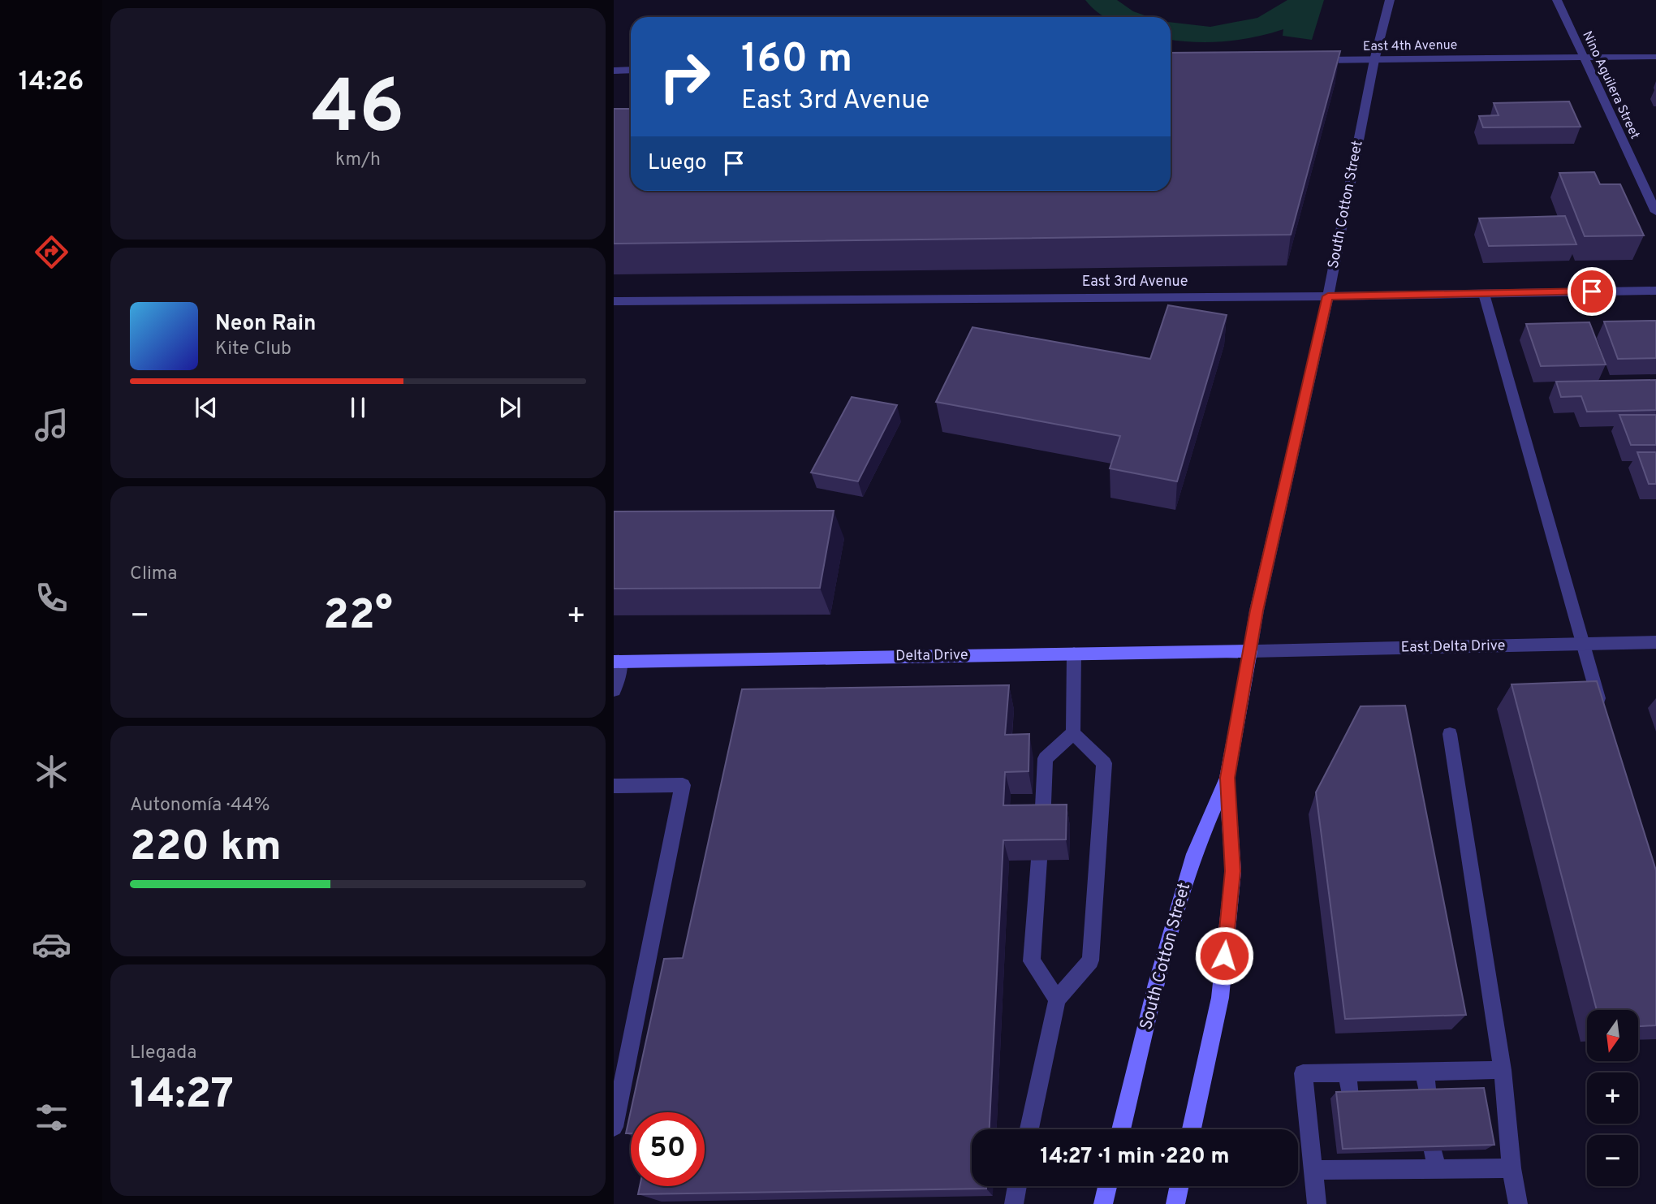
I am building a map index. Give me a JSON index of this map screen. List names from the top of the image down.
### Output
{
  "streets": {
    "main road": ["South Cotton Street", "Delta Drive"],
    "street": [
      "East 4th Avenue",
      "Nino Aguilera Street",
      "East 3rd Avenue",
      "East Delta Drive"
    ]
  },
  "crossings": [
    ["East 4th Avenue", "Nino Aguilera Street"],
    ["East 4th Avenue", "South Cotton Street"],
    ["South Cotton Street", "East 3rd Avenue"],
    ["South Cotton Street", "East Delta Drive"],
    ["South Cotton Street", "Delta Drive"],
    ["East Delta Drive", "Delta Drive"]
  ],
  "north": "bottom",
  "page": {
    "tabs": "14:26",
    "tile": [
      ["46", "km/h"],
      "Clima",
      ["Autonomía · 44%", "220 km"],
      ["Llegada", "14:27"]
    ],
    "turn": ["160 m", "East 3rd Avenue"],
    "then": "Luego",
    "song": ["Neon Rain", "Kite Club"],
    "heat": ["−", "22°", "+"],
    "map_buttons": ["+", "−"],
    "limit": "50",
    "trip": "14:27 · 1 min · 220 m"
  }
}
